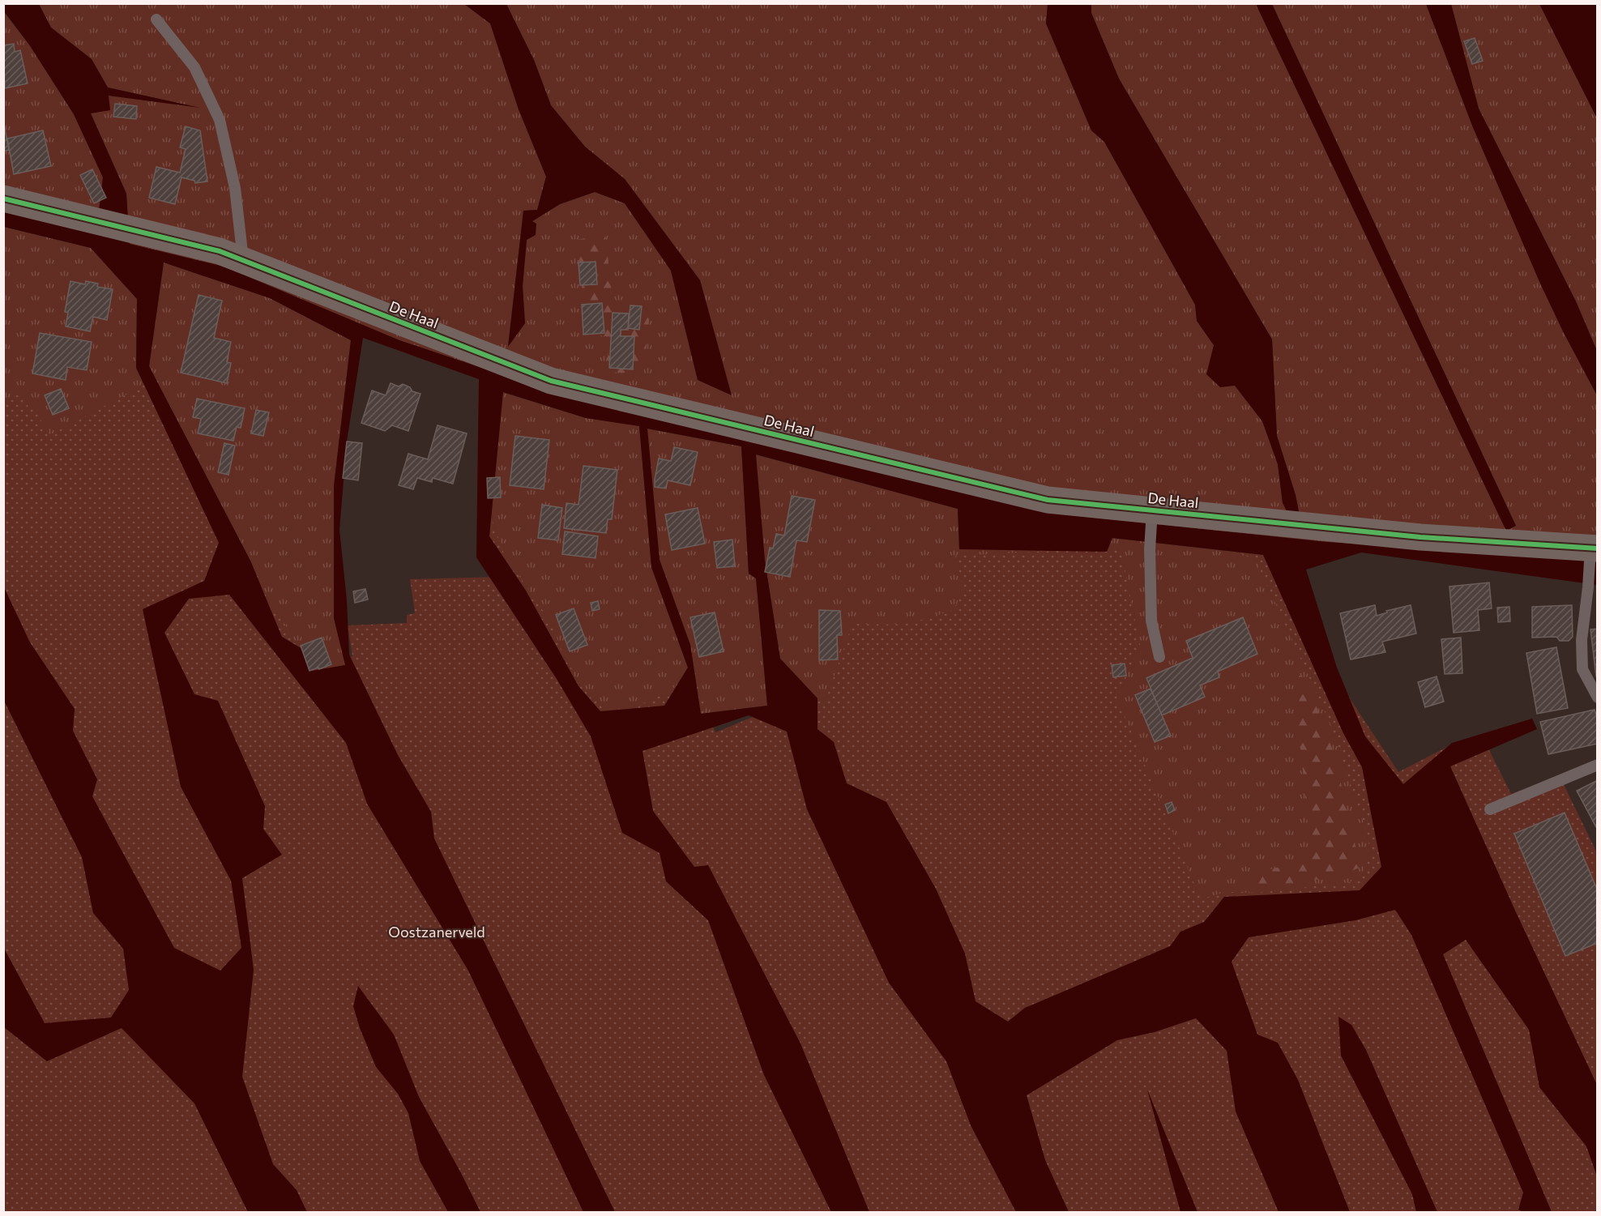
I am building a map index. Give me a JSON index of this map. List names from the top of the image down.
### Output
{
  "streets": {
    "street": ["De Haal"]
  },
  "parks": ["Oostzanerveld"]
}
